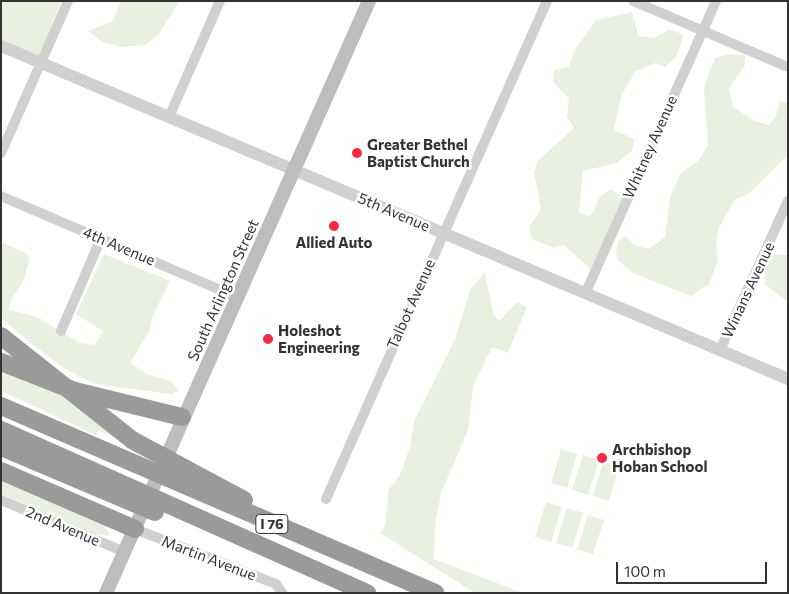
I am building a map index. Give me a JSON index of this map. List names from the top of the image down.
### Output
{
  "streets": {
    "main road": ["South Arlington Street"],
    "street": [
      "Whitney Avenue",
      "5th Avenue",
      "4th Avenue",
      "Winans Avenue",
      "Talbot Avenue",
      "2nd Avenue",
      "Martin Avenue"
    ]
  },
  "crossings": [
    ["Whitney Avenue", "5th Avenue"],
    ["5th Avenue", "South Arlington Street"],
    ["5th Avenue", "Winans Avenue"],
    ["5th Avenue", "Talbot Avenue"],
    ["4th Avenue", "South Arlington Street"],
    ["South Arlington Street", "2nd Avenue"],
    ["South Arlington Street", "Martin Avenue"]
  ],
  "places": [
    "Greater Bethel Baptist Church",
    "Allied Auto",
    "Holeshot Engineering",
    "Archbishop Hoban School"
  ],
  "scale_bar": "100 m"
}
